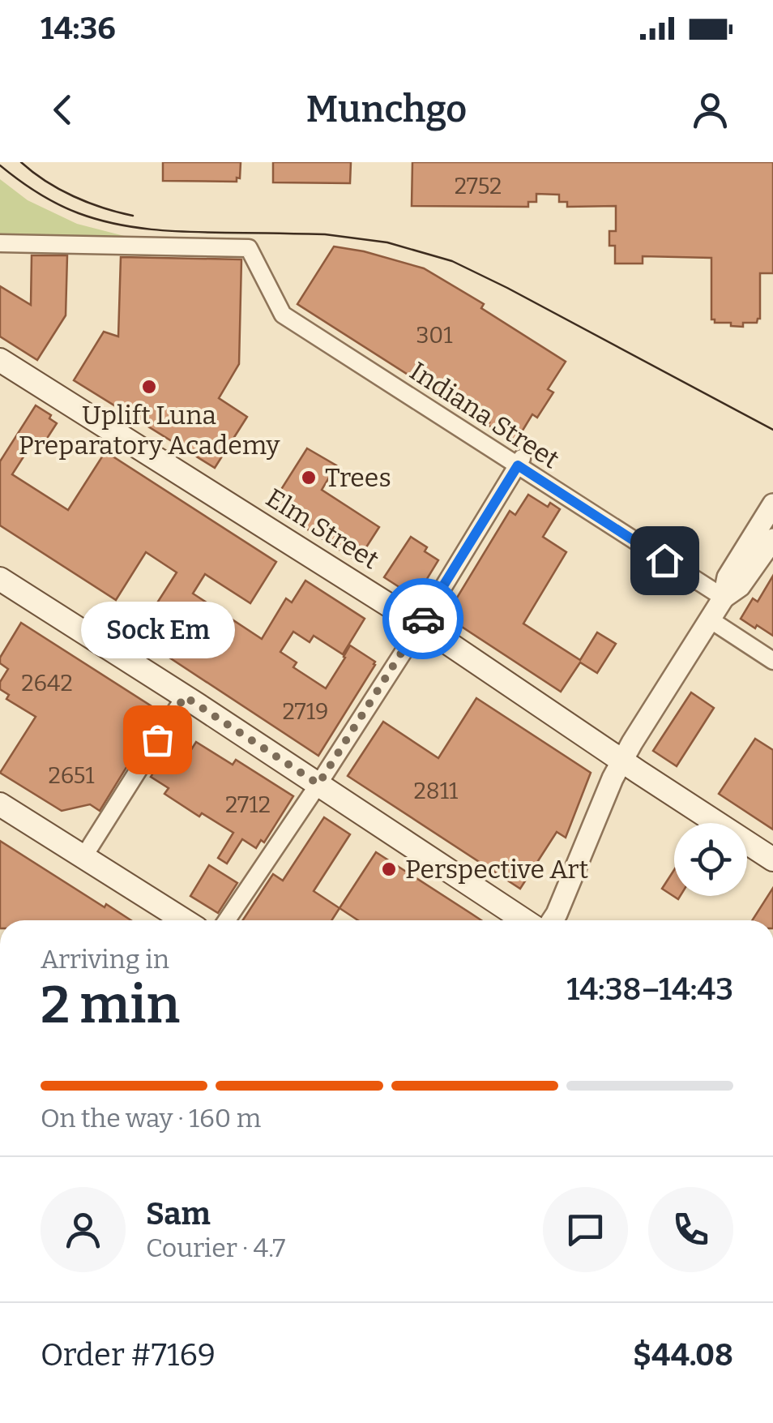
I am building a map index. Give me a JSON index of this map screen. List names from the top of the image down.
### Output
{
  "streets": {
    "main road": ["Elm Street"],
    "street": ["Indiana Street"]
  },
  "places": [
    "Uplift Luna Preparatory Academy",
    "Trees",
    "Sock Em",
    "Perspective Art"
  ],
  "house_numbers": [
    "2752",
    "301",
    "2642",
    "2719",
    "2651",
    "2811",
    "2712"
  ],
  "page": {
    "status": "14:36",
    "header": "Munchgo",
    "bubble": "Sock Em",
    "heading": ["2 min", "Arriving in", "14:38–14:43"],
    "panel": [
      "Sam",
      "Courier · 4.7",
      "Order #7169",
      "$44.08"
    ],
    "bar": "On the way · 160 m"
  }
}
